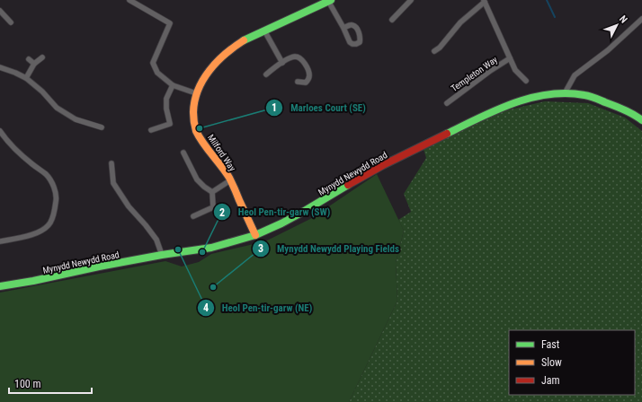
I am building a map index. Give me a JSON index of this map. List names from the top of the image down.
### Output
{
  "streets": {
    "street": ["Templeton Way", "Milford Way", "Mynydd Newydd Road"]
  },
  "crossings": [
    ["Milford Way", "Mynydd Newydd Road"]
  ],
  "places": [
    "Marloes Court (SE)",
    "Heol Pen-tir-garw (NE)",
    "Heol Pen-tir-garw (SW)",
    "Mynydd Newydd Playing Fields"
  ],
  "legend": ["Fast", "Slow", "Jam"],
  "scale_bar": "100 m",
  "north": "top right"
}
